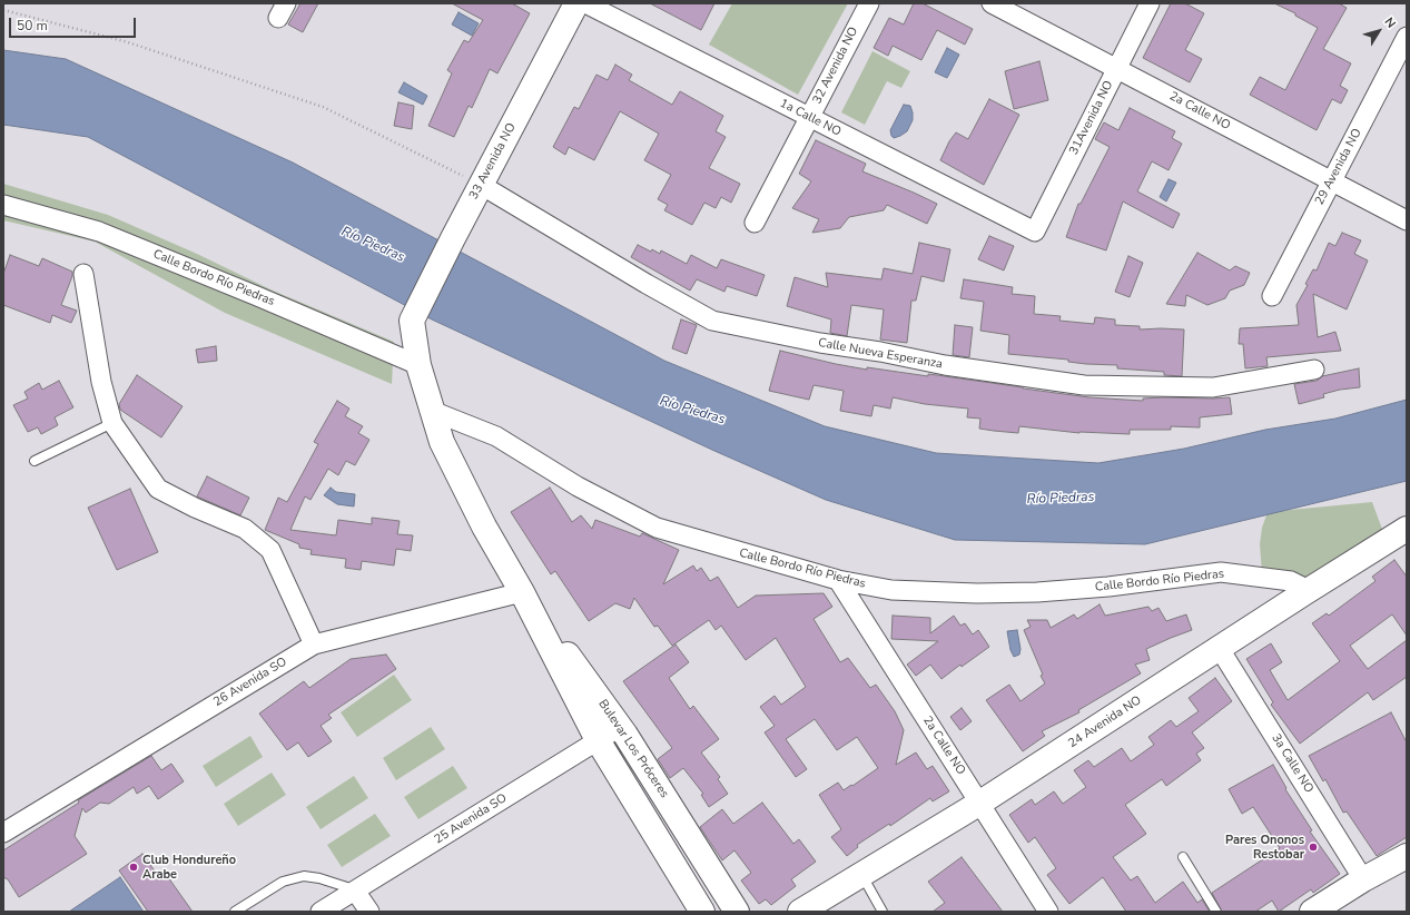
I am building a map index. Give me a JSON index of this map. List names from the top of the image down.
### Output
{
  "streets": {
    "street": [
      "32 Avenida NO",
      "2a Calle NO",
      "1a Calle NO",
      "31Avenida NO",
      "33 Avenida NO",
      "29 Avenida NO",
      "Calle Bordo Río Piedras",
      "Calle Nueva Esperanza",
      "26 Avenida SO",
      "24 Avenida NO",
      "Bulevar Los Próceres",
      "3a Calle NO",
      "25 Avenida SO"
    ]
  },
  "crossings": [
    ["32 Avenida NO", "1a Calle NO"],
    ["2a Calle NO", "31Avenida NO"],
    ["2a Calle NO", "29 Avenida NO"],
    ["2a Calle NO", "Calle Bordo Río Piedras"],
    ["2a Calle NO", "24 Avenida NO"],
    ["1a Calle NO", "31Avenida NO"],
    ["33 Avenida NO", "Calle Nueva Esperanza"],
    ["33 Avenida NO", "Bulevar Los Próceres"],
    ["Calle Bordo Río Piedras", "24 Avenida NO"],
    ["Calle Bordo Río Piedras", "Bulevar Los Próceres"],
    ["26 Avenida SO", "Bulevar Los Próceres"],
    ["24 Avenida NO", "3a Calle NO"],
    ["Bulevar Los Próceres", "25 Avenida SO"]
  ],
  "water": ["Río Piedras"],
  "places": ["Pares Ononos Restobar", "Club Hondureño Arabe"],
  "scale_bar": "50 m",
  "north": "top right"
}
